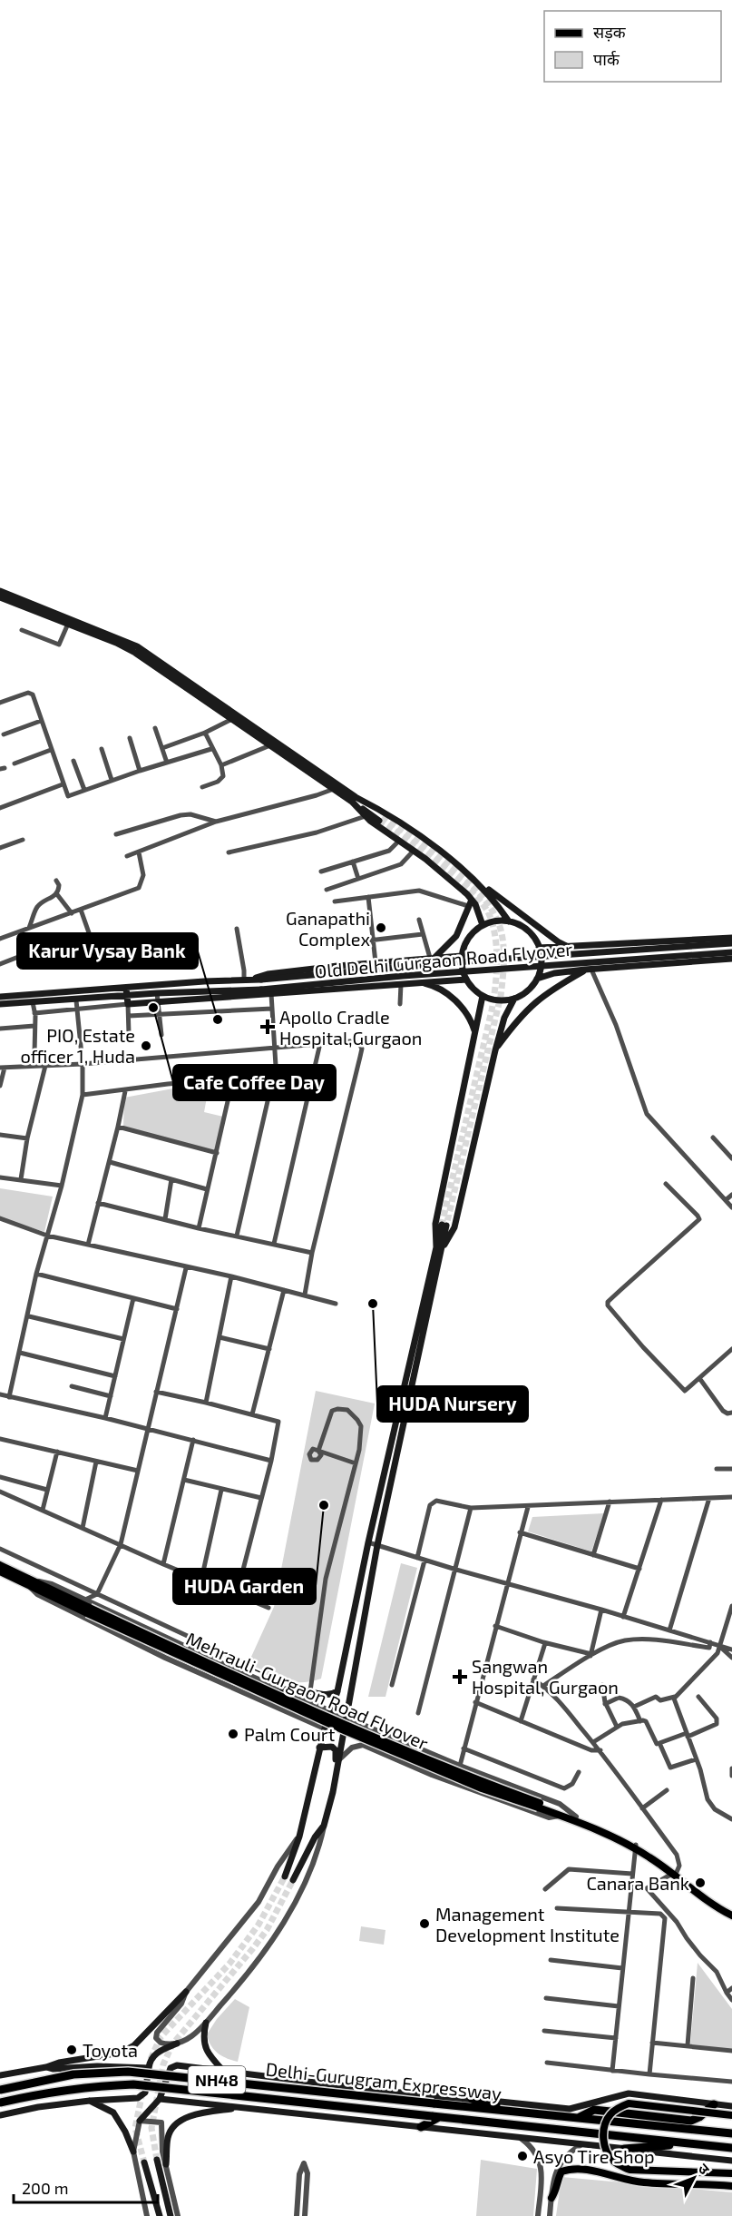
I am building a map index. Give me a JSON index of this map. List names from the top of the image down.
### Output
{
  "streets": {
    "highway": ["NH48", "Delhi-Gurugram Expressway"],
    "main road": ["Old Delhi Gurgaon Road Flyover", "Mehrauli-Gurgaon Road Flyover"]
  },
  "places": {
    "other": [
      "Ganapathi Complex",
      "Cafe Coffee Day",
      "Karur Vysay Bank",
      "PIO, Estate officer 1, Huda",
      "HUDA Nursery",
      "HUDA Garden",
      "Palm Court",
      "Canara Bank",
      "Management Development Institute",
      "Toyota",
      "Asyo Tire Shop"
    ],
    "health": ["Apollo Cradle Hospital,Gurgaon", "Sangwan Hospital, Gurgaon"]
  },
  "legend": ["सड़क", "पार्क"],
  "scale_bar": "200 m",
  "north": "top right"
}
